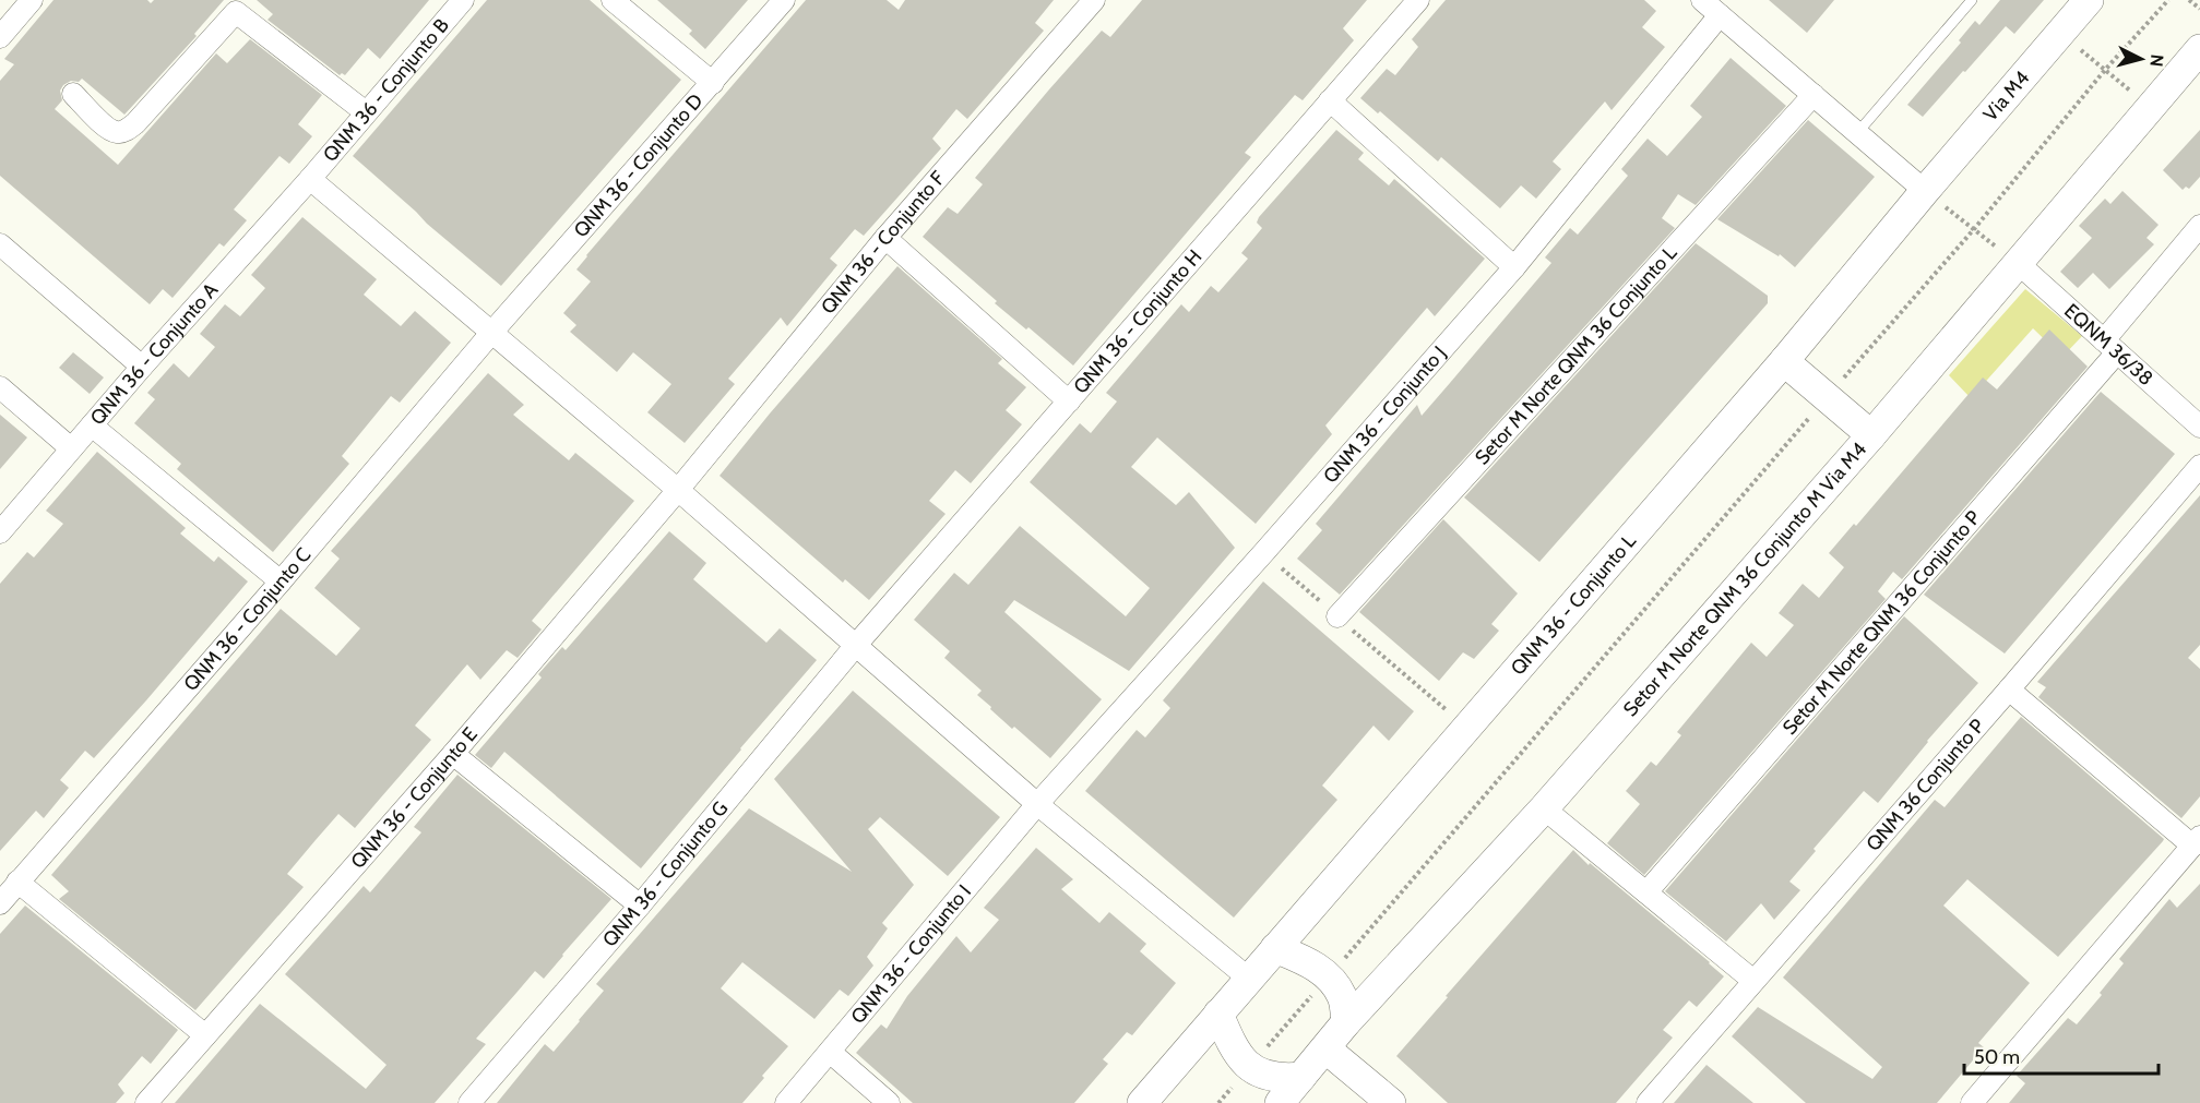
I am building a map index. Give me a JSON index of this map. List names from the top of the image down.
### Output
{
  "streets": {
    "main road": ["Via M4", "Setor M Norte QNM 36 Conjunto M Via M4", "QNM 36 - Conjunto L"],
    "street": [
      "QNM 36 - Conjunto B",
      "QNM 36 - Conjunto D",
      "QNM 36 - Conjunto F",
      "QNM 36 - Conjunto H",
      "EQNM 36/38",
      "QNM 36 - Conjunto A",
      "Setor M Norte QNM 36 Conjunto L",
      "QNM 36 - Conjunto J",
      "QNM 36 - Conjunto C",
      "Setor M Norte QNM 36 Conjunto P",
      "QNM 36 Conjunto P",
      "QNM 36 - Conjunto E",
      "QNM 36 - Conjunto G",
      "QNM 36 - Conjunto I"
    ]
  },
  "crossings": [
    ["QNM 36 - Conjunto B", "QNM 36 - Conjunto A"],
    ["Via M4", "QNM 36 - Conjunto L"],
    ["QNM 36 - Conjunto D", "QNM 36 - Conjunto C"],
    ["QNM 36 - Conjunto F", "QNM 36 - Conjunto E"],
    ["QNM 36 - Conjunto H", "QNM 36 - Conjunto G"],
    ["EQNM 36/38", "Setor M Norte QNM 36 Conjunto M Via M4"],
    ["EQNM 36/38", "Setor M Norte QNM 36 Conjunto P"],
    ["QNM 36 - Conjunto J", "QNM 36 - Conjunto I"]
  ],
  "scale_bar": "50 m",
  "north": "right"
}
